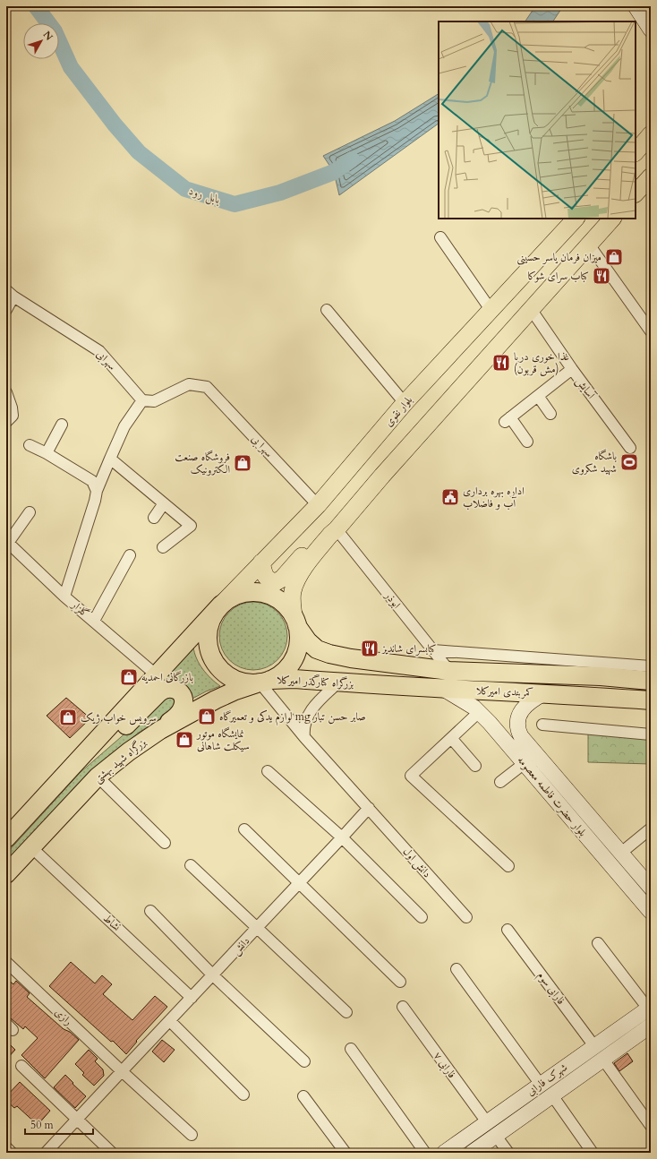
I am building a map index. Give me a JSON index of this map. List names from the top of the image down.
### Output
{
  "streets": {
    "highway": ["بزرگراه کنارگذر امیرکلا", "کمربندی امیرکلا", "بزرگراه شهید بهشتی"],
    "main road": ["بلوار نقوی", "بلوار حضرت فاطمه معصومه", "شهرک فارابی"],
    "street": [
      "سهرابی",
      "آسایش",
      "سهرا بی",
      "ابوذر",
      "گلزار",
      "دانش اول",
      "نشاط",
      "دانش",
      "فارابی سوم",
      "رازی",
      "فارابی ۷"
    ]
  },
  "crossings": [
    ["سهرابی", "سهرا بی"],
    ["بلوار نقوی", "سهرا بی"],
    ["بلوار نقوی", "بزرگراه کنارگذر امیرکلا"],
    ["بلوار نقوی", "بزرگراه شهید بهشتی"],
    ["ابوذر", "کمربندی امیرکلا"],
    ["بزرگراه کنارگذر امیرکلا", "کمربندی امیرکلا"],
    ["بزرگراه کنارگذر امیرکلا", "بزرگراه شهید بهشتی"],
    ["کمربندی امیرکلا", "بلوار حضرت فاطمه معصومه"],
    ["بزرگراه شهید بهشتی", "نشاط"],
    ["دانش اول", "دانش"],
    ["نشاط", "دانش"],
    ["دانش", "رازی"],
    ["فارابی سوم", "شهرک فارابی"],
    ["فارابی ۷", "شهرک فارابی"]
  ],
  "water": ["بابل رود"],
  "places": {
    "shop": [
      "میزان فرمان یاسر حسینی",
      "فروشگاه صنعت الکترونیک",
      "بازرگانی احمدیه",
      "لوازم یدکی و تعمیرگاه mg صابر حسن تبار",
      "سرویس خواب ژیک",
      "نمایشگاه موتور سیکلت شاهانی"
    ],
    "restaurant": ["کباب سرای شوکا", "غذا خوری دریا (مش قربون)", "کبابسرای شاندیز"],
    "sports": ["باشگاه شهید شکروی"],
    "public building": ["اداره بهره برداری آب و فاضلاب"]
  },
  "scale_bar": "50 m",
  "north": "top right"
}
